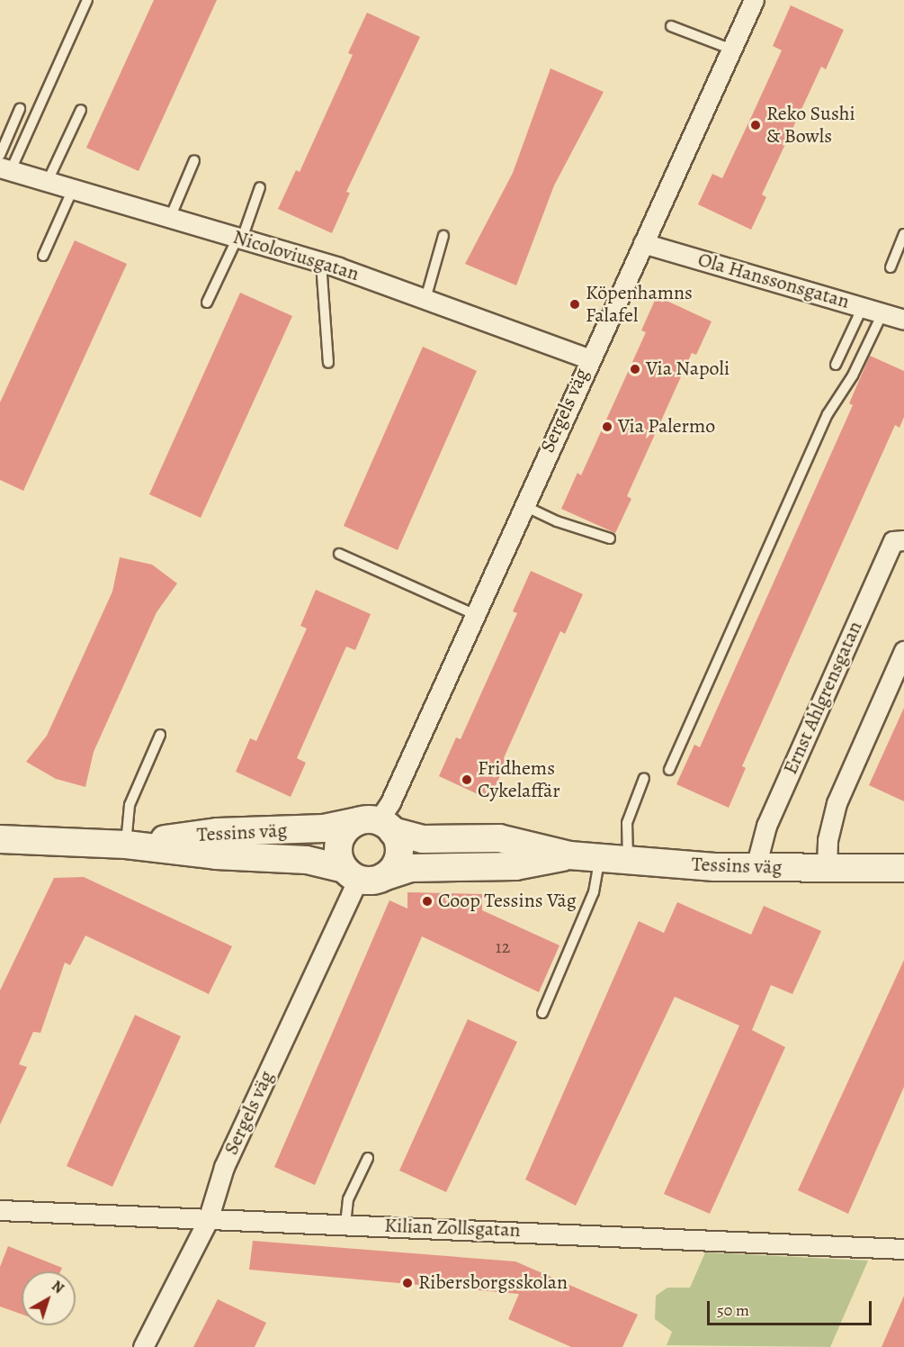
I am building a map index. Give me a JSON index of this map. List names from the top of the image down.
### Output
{
  "streets": {
    "street": [
      "Nicoloviusgatan",
      "Ola Hanssonsgatan",
      "Sergels väg",
      "Ernst Ahlgrensgatan",
      "Tessins väg",
      "Kilian Zollsgatan"
    ]
  },
  "crossings": [
    ["Nicoloviusgatan", "Sergels väg"],
    ["Ola Hanssonsgatan", "Sergels väg"],
    ["Sergels väg", "Tessins väg"],
    ["Sergels väg", "Kilian Zollsgatan"],
    ["Ernst Ahlgrensgatan", "Tessins väg"]
  ],
  "places": [
    "Reko Sushi & Bowls",
    "Köpenhamns Falafel",
    "Via Napoli",
    "Via Palermo",
    "Fridhems Cykelaffär",
    "Coop Tessins Väg",
    "Ribersborgsskolan"
  ],
  "house_numbers": ["12"],
  "scale_bar": "50 m",
  "north": "top right"
}
